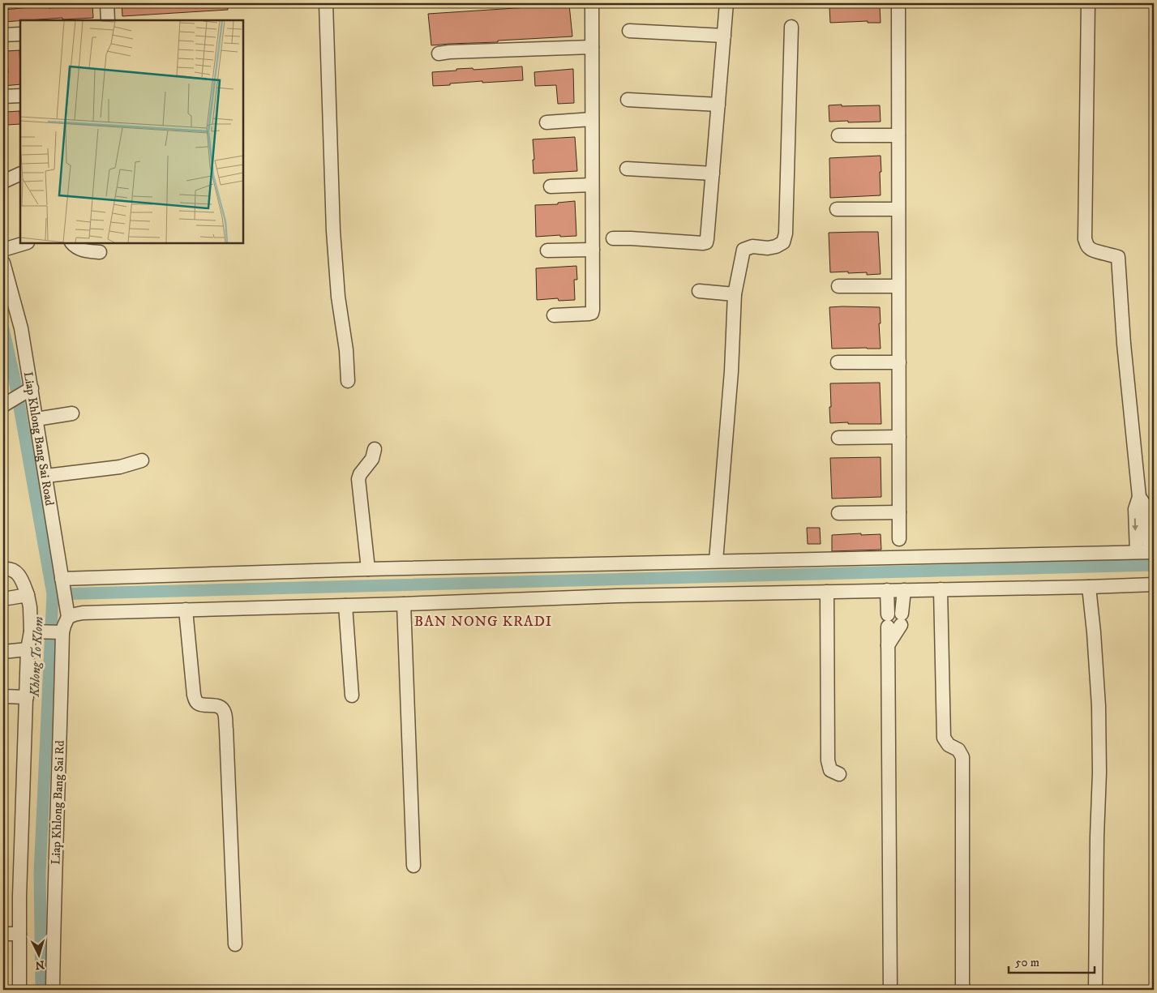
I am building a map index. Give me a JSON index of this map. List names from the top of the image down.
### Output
{
  "streets": {
    "street": ["Liap Khlong Bang Sai Road", "Liap Khlong Bang Sai Rd"]
  },
  "crossings": [
    ["Liap Khlong Bang Sai Road", "Liap Khlong Bang Sai Rd"]
  ],
  "districts": ["BAN NONG KRADI"],
  "water": ["Khlong To Klom"],
  "scale_bar": "50 m",
  "north": "bottom"
}
